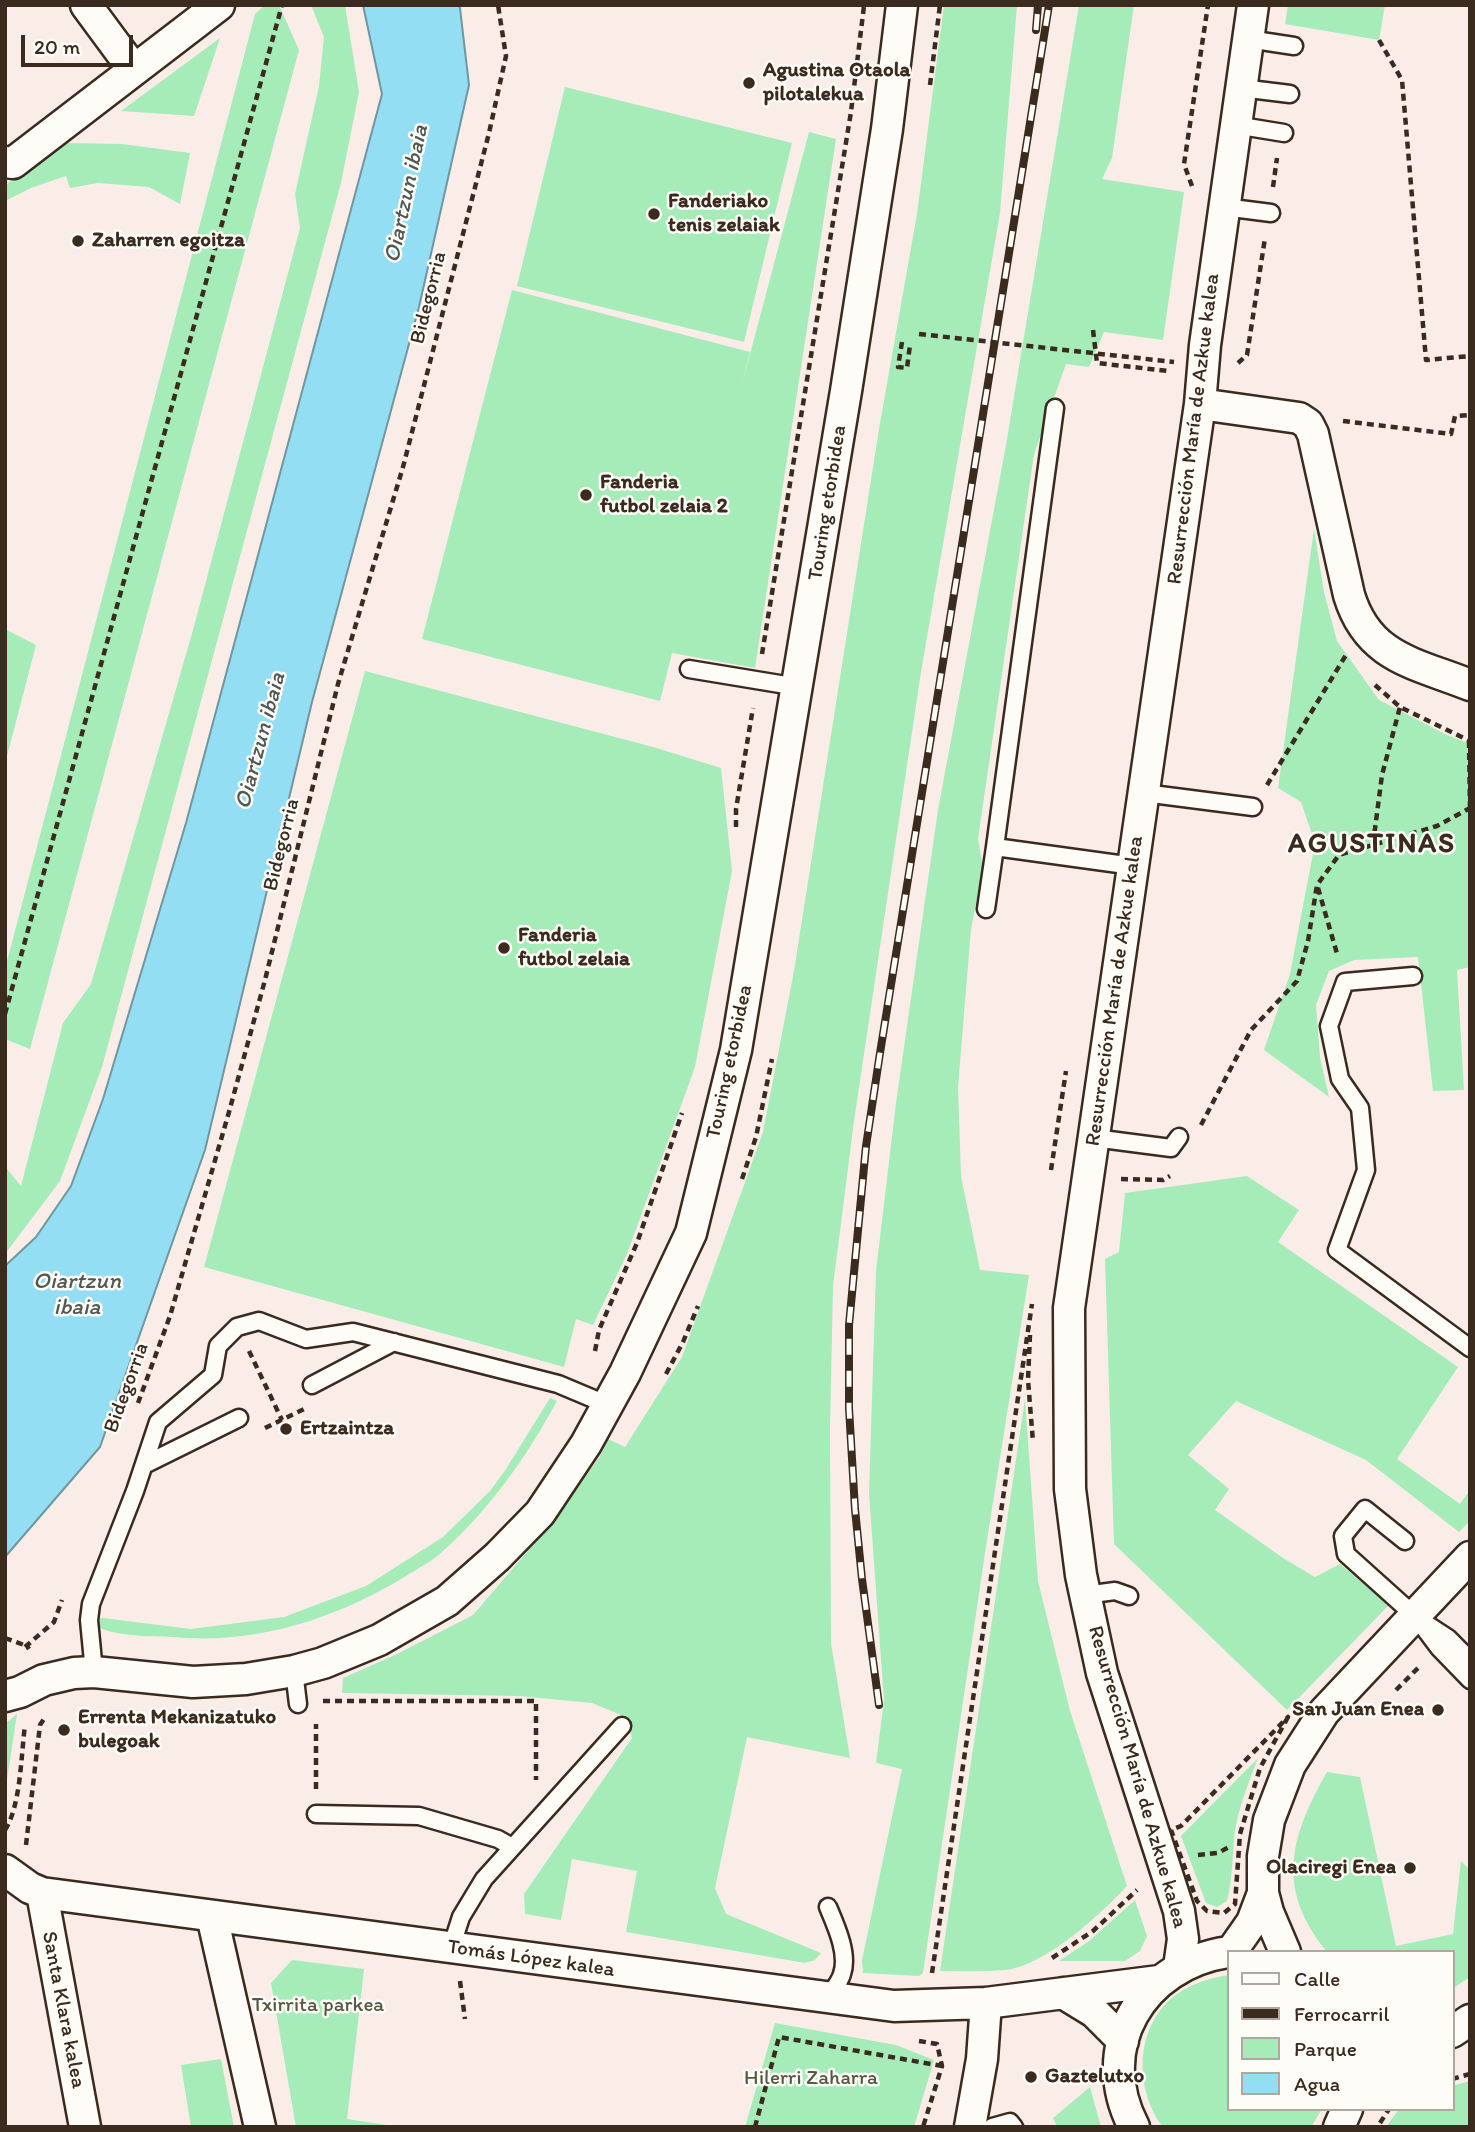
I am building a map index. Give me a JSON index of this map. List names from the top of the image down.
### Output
{
  "streets": {
    "street": [
      "Resurrección María de Azkue kalea",
      "Touring etorbidea",
      "Tomás López kalea",
      "Santa Klara kalea"
    ],
    "path": ["Bidegorria"]
  },
  "crossings": [
    ["Resurrección María de Azkue kalea", "Tomás López kalea"],
    ["Tomás López kalea", "Santa Klara kalea"]
  ],
  "districts": ["AGUSTINAS"],
  "water": ["Oiartzun ibaia"],
  "parks": ["Txirrita parkea", "Hilerri Zaharra"],
  "places": [
    "Agustina Otaola pilotalekua",
    "Fanderiako tenis zelaiak",
    "Zaharren egoitza",
    "Fanderia futbol zelaia 2",
    "Fanderia futbol zelaia",
    "Ertzaintza",
    "San Juan Enea",
    "Errenta Mekanizatuko bulegoak",
    "Olaciregi Enea",
    "Gaztelutxo"
  ],
  "legend": [
    "Calle",
    "Ferrocarril",
    "Parque",
    "Agua"
  ],
  "scale_bar": "20 m"
}
